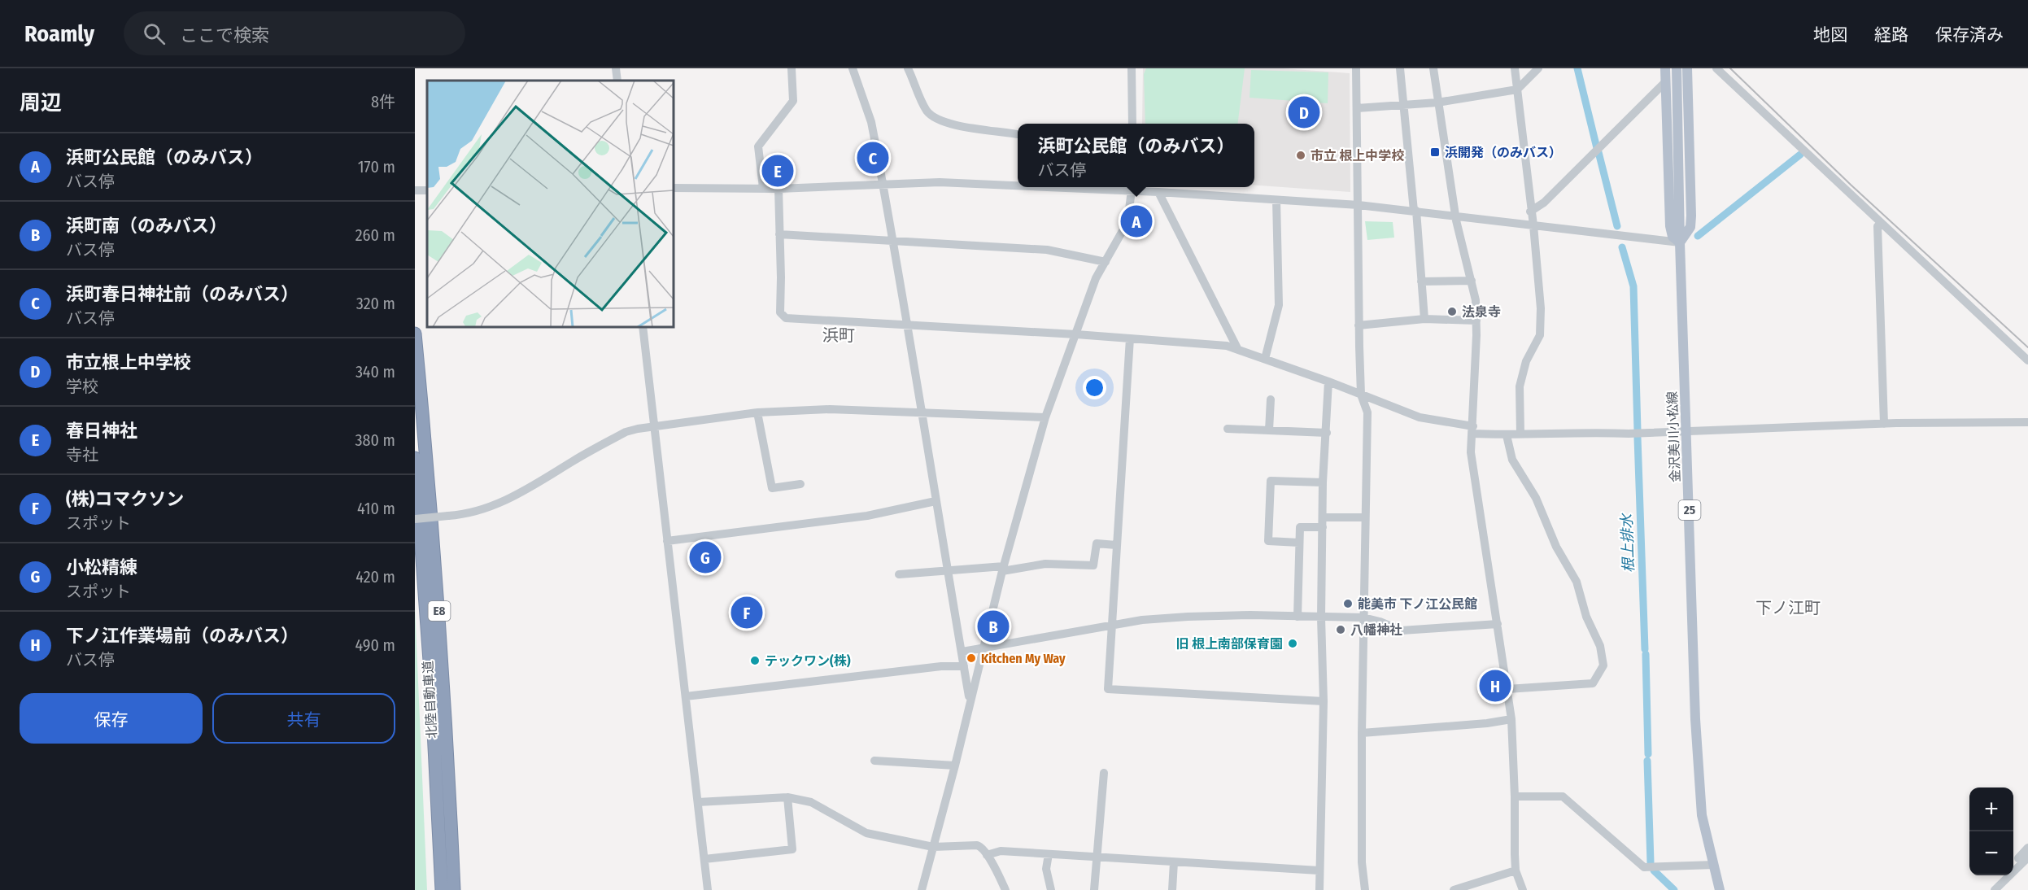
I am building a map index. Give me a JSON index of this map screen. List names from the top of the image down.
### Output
{
  "streets": {
    "highway": ["E8", "北陸自動車道"],
    "main road": ["金沢美川小松線", "25"]
  },
  "districts": ["浜町", "下ノ江町"],
  "water": ["根上排水"],
  "places": {
    "transit": ["浜開発（のみバス）"],
    "other": [
      "市立 根上中学校",
      "法泉寺",
      "能美市 下ノ江公民館",
      "八幡神社",
      "旧 根上南部保育園",
      "Kitchen My Way",
      "テックワン(株)"
    ]
  },
  "page": {
    "header": "Roamly",
    "search": "ここで検索",
    "nav": ["地図", "経路", "保存済み"],
    "heading": ["周辺", "8件"],
    "pins": [
      "D",
      "C",
      "E",
      "A",
      "G",
      "F",
      "B",
      "H"
    ],
    "popup": ["浜町公民館（のみバス）", "バス停"],
    "list": [
      {
        "mark": "A",
        "name": "浜町公民館（のみバス）",
        "note": "バス停",
        "value": "170 m"
      },
      {
        "mark": "B",
        "name": "浜町南（のみバス）",
        "note": "バス停",
        "value": "260 m"
      },
      {
        "mark": "C",
        "name": "浜町春日神社前（のみバス）",
        "note": "バス停",
        "value": "320 m"
      },
      {
        "mark": "D",
        "name": "市立根上中学校",
        "note": "学校",
        "value": "340 m"
      },
      {
        "mark": "E",
        "name": "春日神社",
        "note": "寺社",
        "value": "380 m"
      },
      {
        "mark": "F",
        "name": "(株)コマクソン",
        "note": "スポット",
        "value": "410 m"
      },
      {
        "mark": "G",
        "name": "小松精練",
        "note": "スポット",
        "value": "420 m"
      },
      {
        "mark": "H",
        "name": "下ノ江作業場前（のみバス）",
        "note": "バス停",
        "value": "490 m"
      }
    ],
    "buttons": ["保存", "共有"],
    "map_buttons": ["+", "−"]
  }
}
